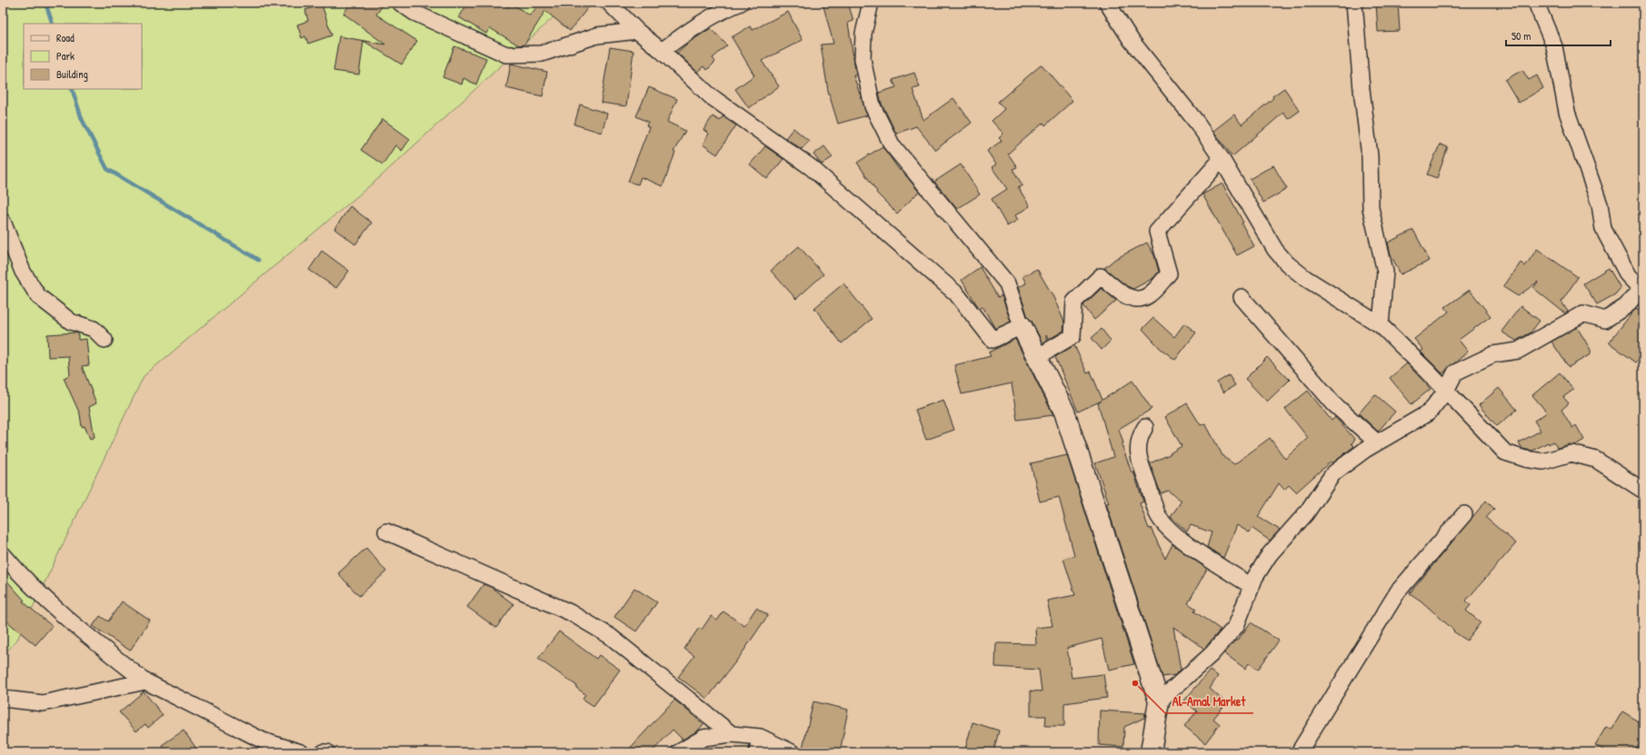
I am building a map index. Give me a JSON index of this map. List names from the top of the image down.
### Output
{
  "places": ["Al-Amal Market"],
  "legend": ["Road", "Park", "Building"],
  "scale_bar": "50 m"
}
